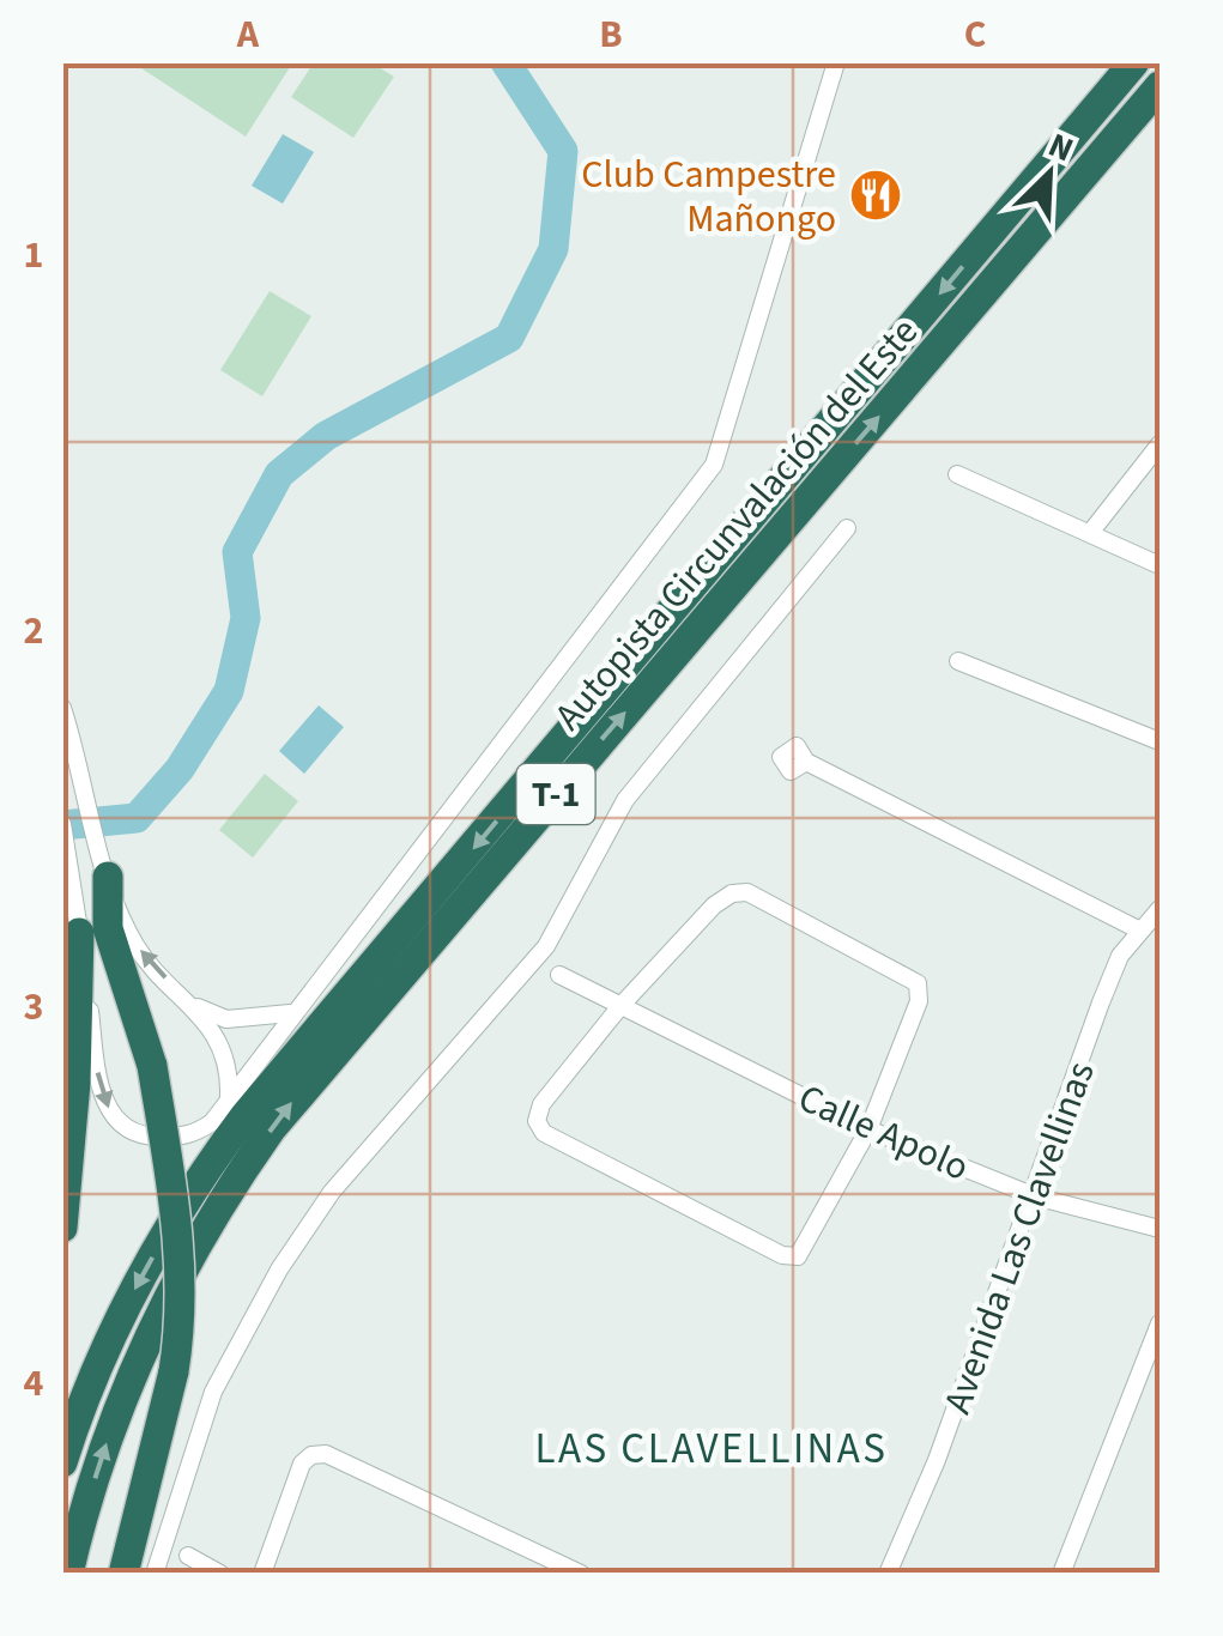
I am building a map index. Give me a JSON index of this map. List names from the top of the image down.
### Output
{
  "streets": {
    "highway": ["Autopista Circunvalación del Este", "T-1"],
    "street": ["Calle Apolo", "Avenida Las Clavellinas"]
  },
  "crossings": [
    ["Calle Apolo", "Avenida Las Clavellinas"]
  ],
  "districts": ["LAS CLAVELLINAS"],
  "places": {
    "restaurant": ["Club Campestre Mañongo"]
  },
  "north": "top right",
  "grid": {
    "columns": ["A", "B", "C"],
    "rows": [
      "1",
      "2",
      "3",
      "4"
    ]
  }
}
